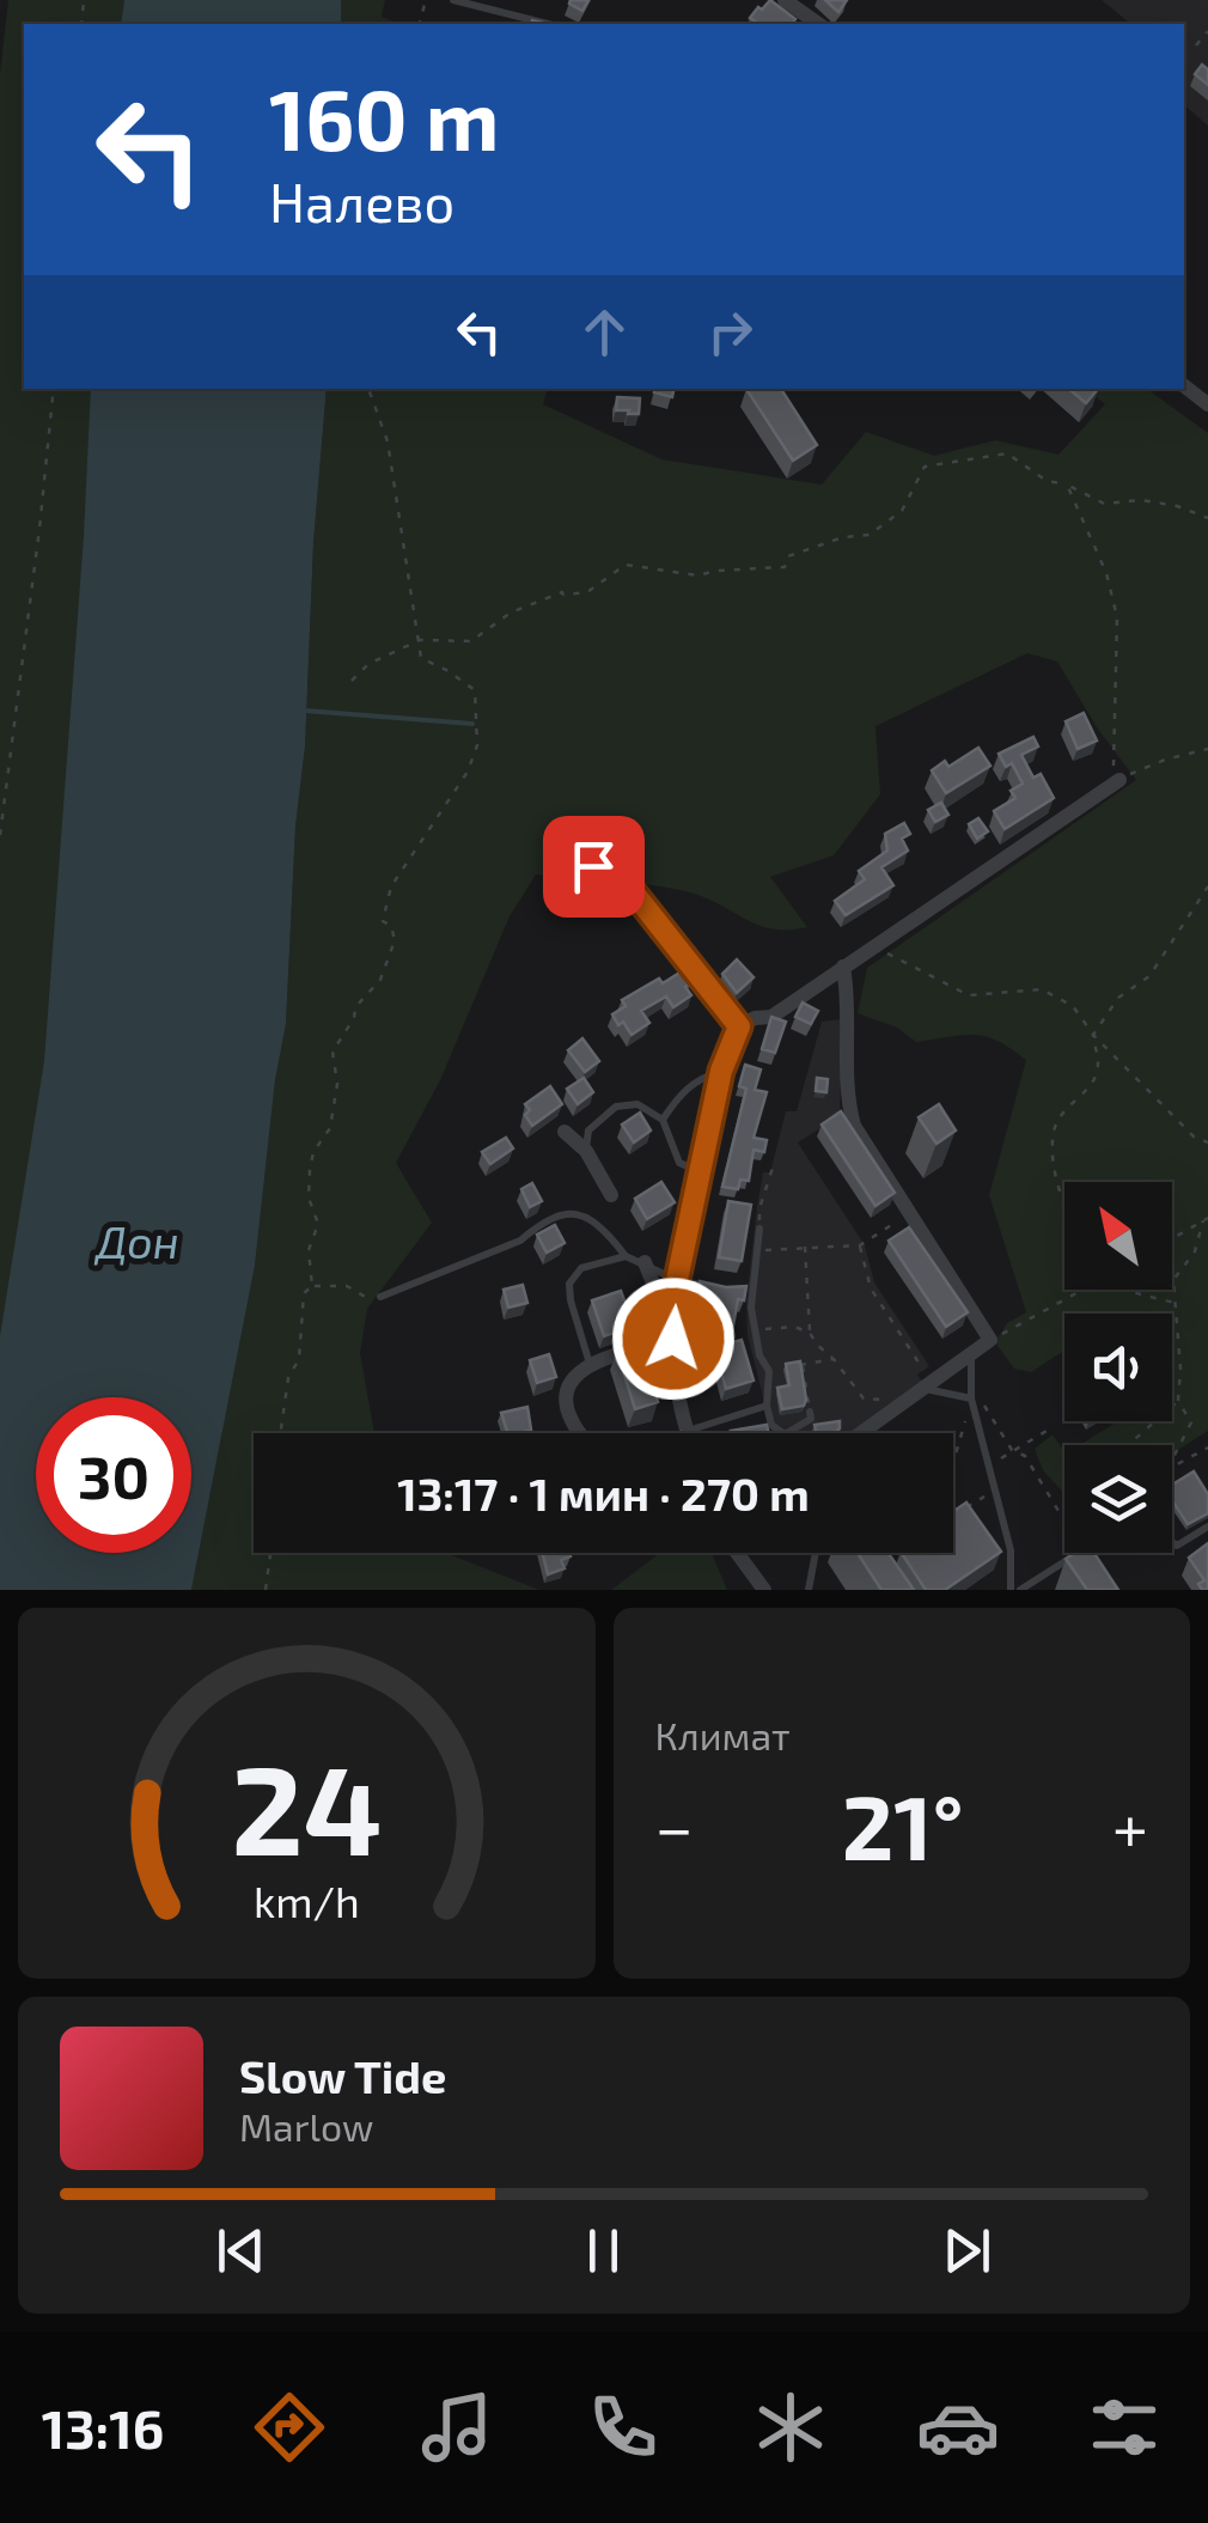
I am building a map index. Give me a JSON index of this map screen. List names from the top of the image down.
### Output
{
  "water": ["Дон"],
  "north": "top left",
  "page": {
    "turn": ["160 m", "Налево"],
    "limit": "30",
    "trip": "13:17 · 1 мин · 270 m",
    "tile": "Климат",
    "heat": ["−", "21°", "+"],
    "song": ["Slow Tide", "Marlow"],
    "tabs": "13:16",
    "gauge": ["24", "km/h"]
  }
}
